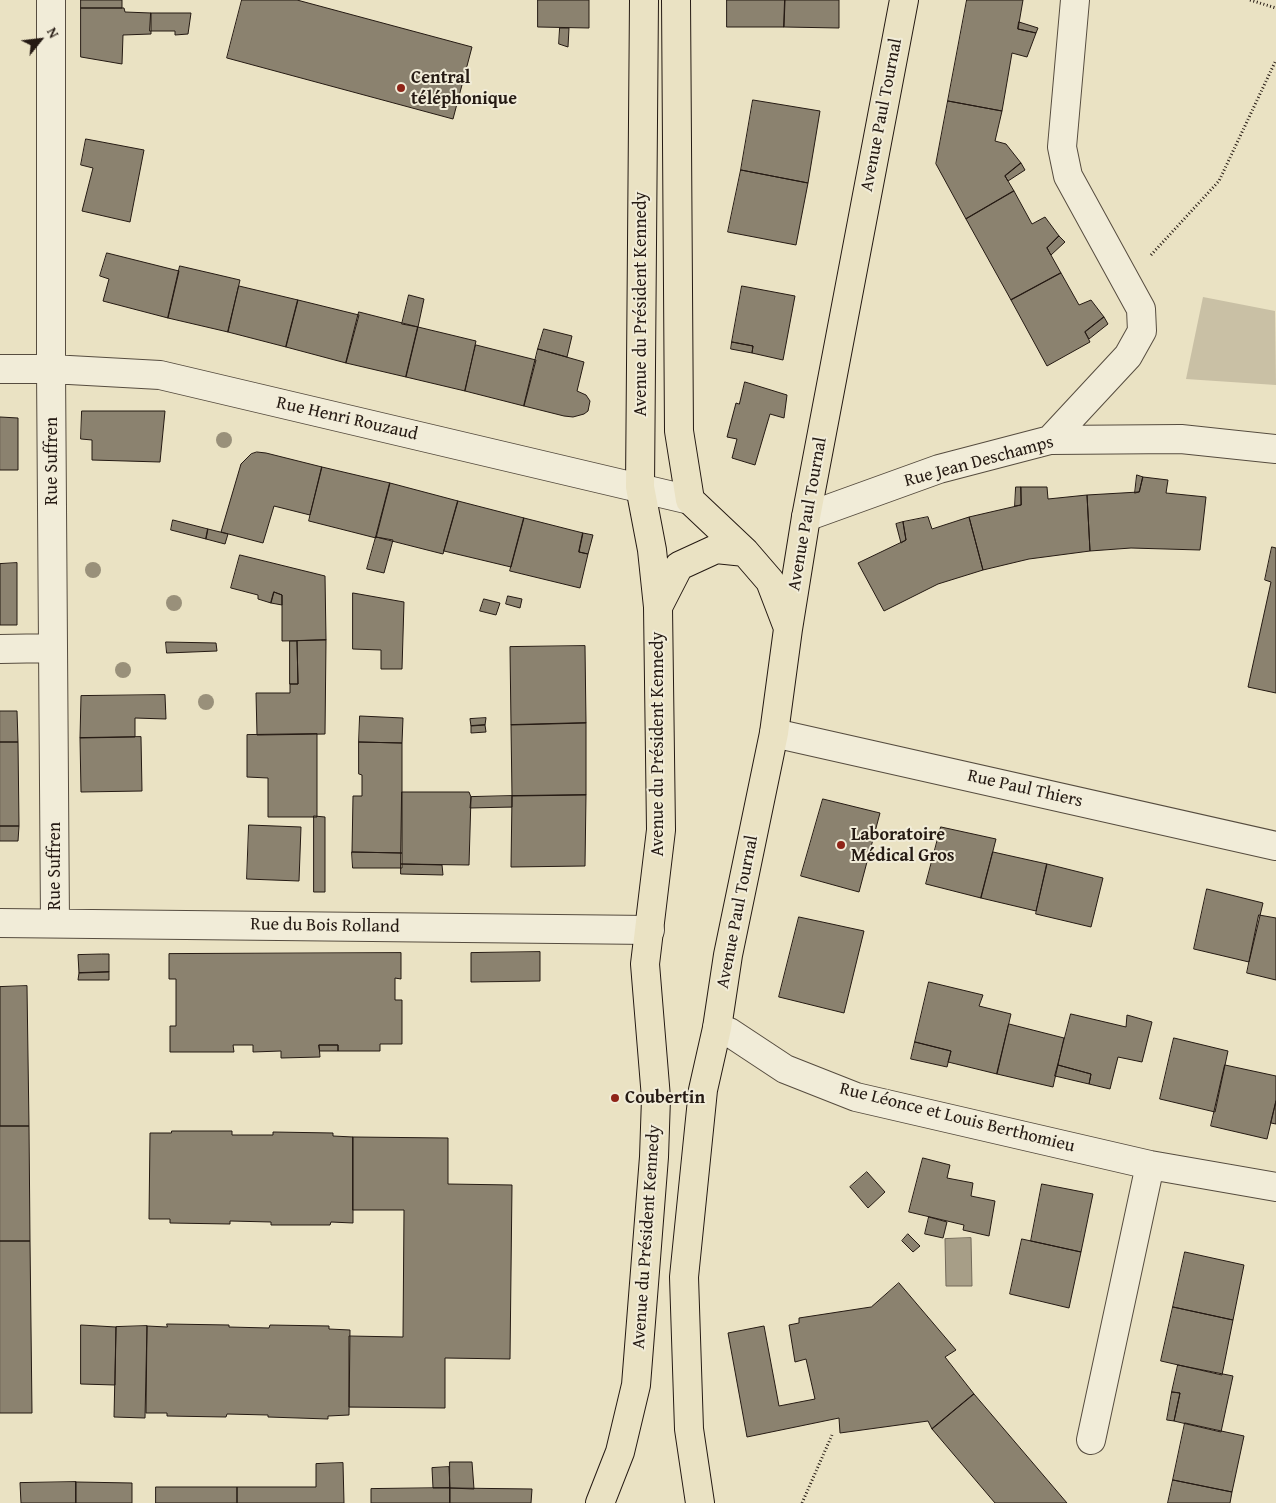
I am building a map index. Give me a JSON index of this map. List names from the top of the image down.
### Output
{
  "streets": {
    "main road": ["Avenue Paul Tournal", "Avenue du Président Kennedy"],
    "street": [
      "Rue Henri Rouzaud",
      "Rue Suffren",
      "Rue Jean Deschamps",
      "Rue Paul Thiers",
      "Rue du Bois Rolland",
      "Rue Léonce et Louis Berthomieu"
    ]
  },
  "crossings": [
    ["Avenue Paul Tournal", "Rue Jean Deschamps"],
    ["Avenue Paul Tournal", "Rue Paul Thiers"],
    ["Avenue Paul Tournal", "Rue Léonce et Louis Berthomieu"],
    ["Avenue du Président Kennedy", "Rue Henri Rouzaud"],
    ["Avenue du Président Kennedy", "Rue du Bois Rolland"],
    ["Rue Henri Rouzaud", "Rue Suffren"],
    ["Rue Suffren", "Rue du Bois Rolland"]
  ],
  "places": ["Central téléphonique", "Laboratoire Médical Gros", "Coubertin"],
  "north": "top right"
}
